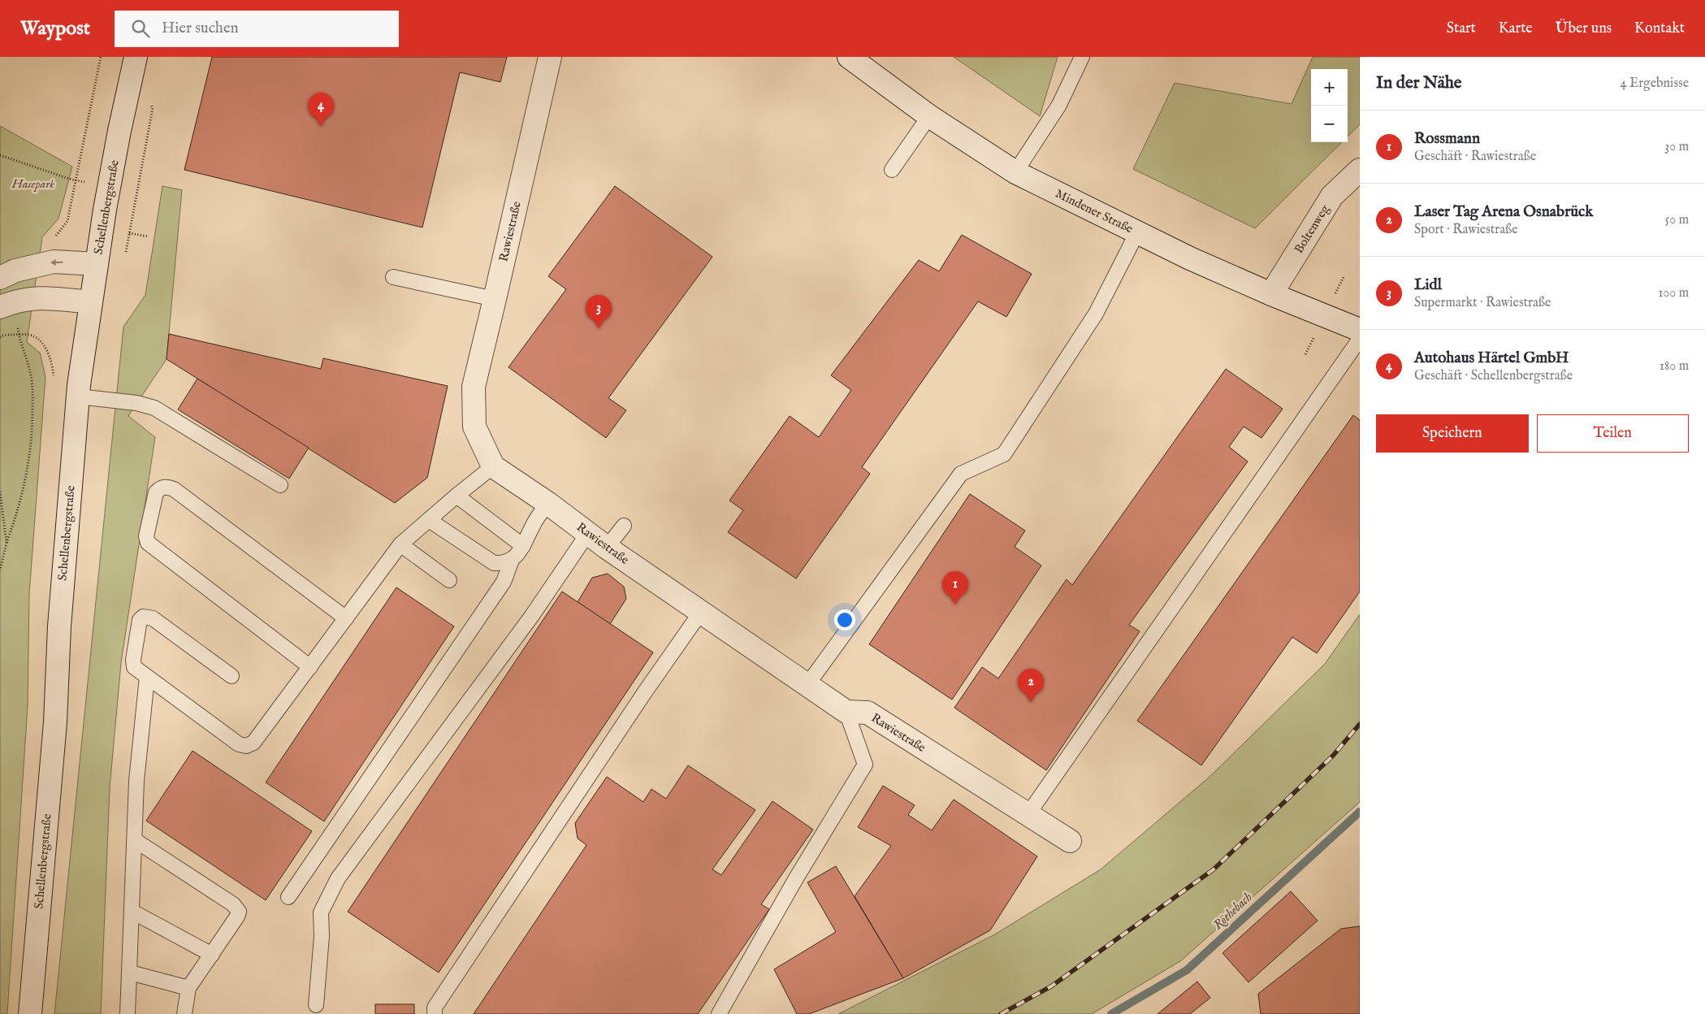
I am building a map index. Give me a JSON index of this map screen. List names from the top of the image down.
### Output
{
  "streets": {
    "street": [
      "Schellenbergstraße",
      "Mindener Straße",
      "Boltenweg",
      "Rawiestraße"
    ]
  },
  "crossings": [
    ["Mindener Straße", "Boltenweg"]
  ],
  "water": ["Röthebach"],
  "parks": ["Hasepark"],
  "page": {
    "header": "Waypost",
    "search": "Hier suchen",
    "nav": [
      "Start",
      "Karte",
      "Über uns",
      "Kontakt"
    ],
    "heading": ["In der Nähe", "4 Ergebnisse"],
    "map_buttons": ["+", "−"],
    "pins": [
      "4",
      "3",
      "1",
      "2"
    ],
    "list": [
      {
        "mark": "1",
        "name": "Rossmann",
        "note": "Geschäft · Rawiestraße",
        "value": "30 m"
      },
      {
        "mark": "2",
        "name": "Laser Tag Arena Osnabrück",
        "note": "Sport · Rawiestraße",
        "value": "50 m"
      },
      {
        "mark": "3",
        "name": "Lidl",
        "note": "Supermarkt · Rawiestraße",
        "value": "100 m"
      },
      {
        "mark": "4",
        "name": "Autohaus Härtel GmbH",
        "note": "Geschäft · Schellenbergstraße",
        "value": "180 m"
      }
    ],
    "buttons": ["Speichern", "Teilen"]
  }
}
